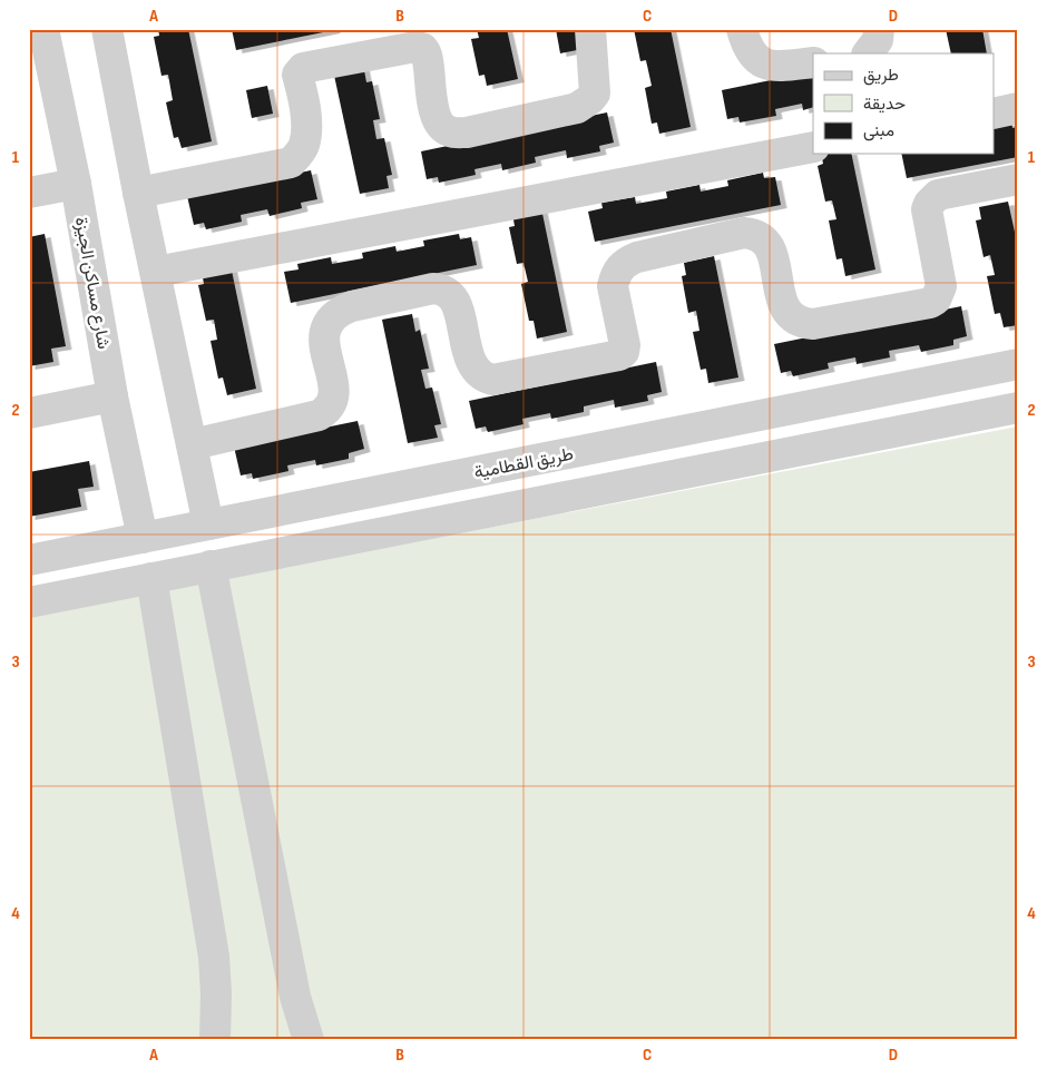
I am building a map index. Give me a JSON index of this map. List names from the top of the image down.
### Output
{
  "streets": {
    "street": ["شارع مساكن الجيزة", "طريق القطامية"]
  },
  "crossings": [
    ["شارع مساكن الجيزة", "طريق القطامية"]
  ],
  "legend": ["طريق", "حديقة", "مبنى"],
  "grid": {
    "columns": [
      "A",
      "B",
      "C",
      "D"
    ],
    "rows": [
      "1",
      "2",
      "3",
      "4"
    ]
  }
}
